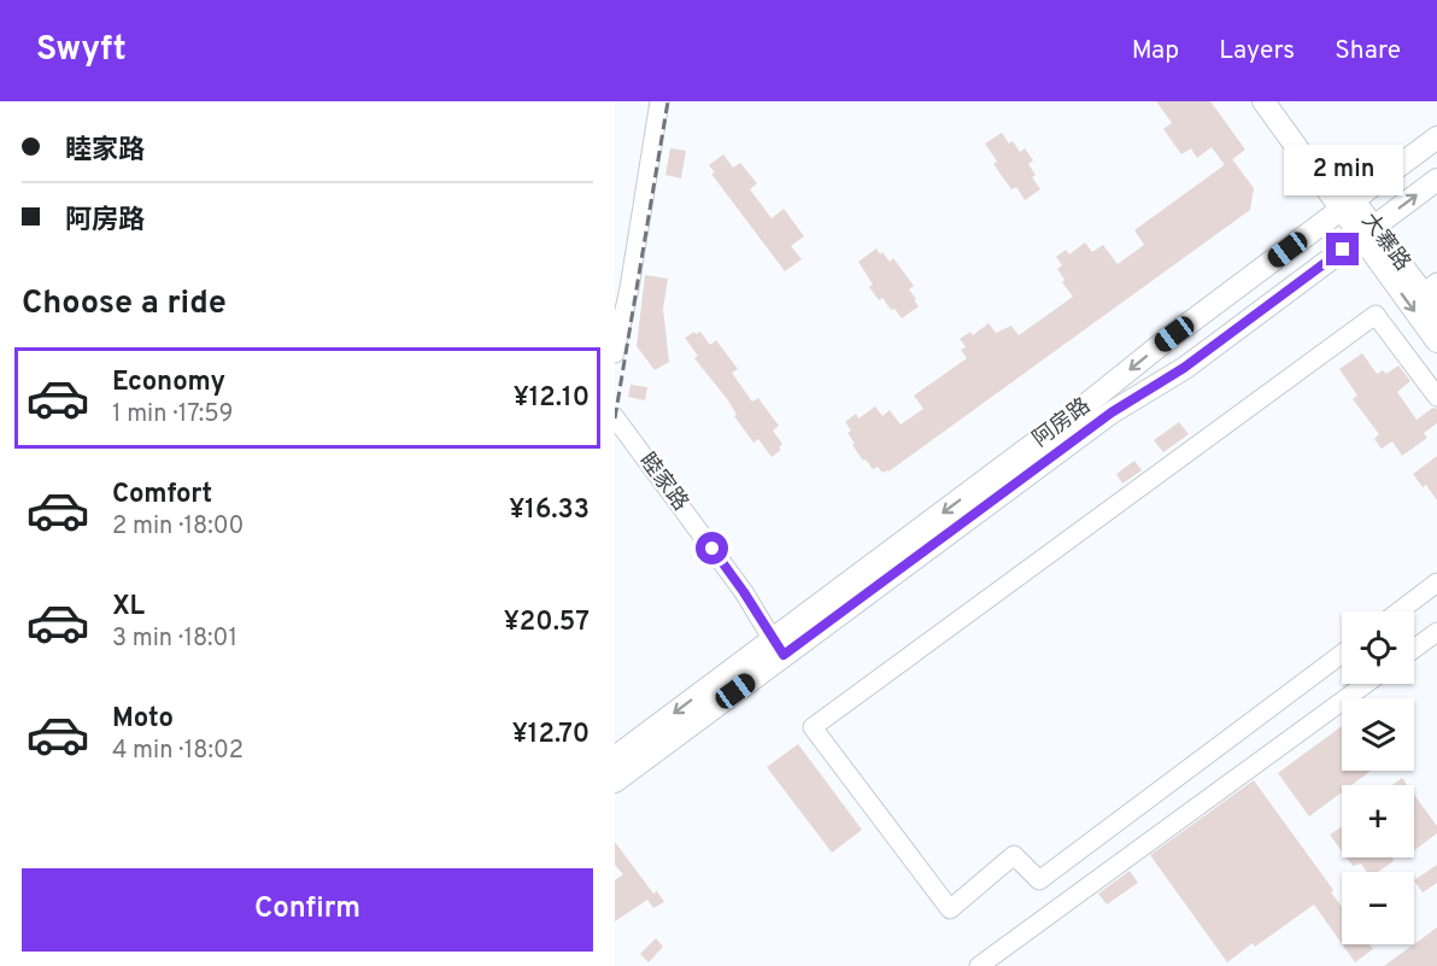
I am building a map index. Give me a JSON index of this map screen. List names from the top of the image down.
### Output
{
  "streets": {
    "main road": ["大寨路", "阿房路"],
    "street": ["睦家路"]
  },
  "crossings": [
    ["大寨路", "阿房路"],
    ["阿房路", "睦家路"]
  ],
  "page": {
    "header": "Swyft",
    "nav": ["Map", "Layers", "Share"],
    "banner": ["睦家路", "阿房路"],
    "bubble": "2 min",
    "heading": "Choose a ride",
    "list": [
      {
        "name": "Economy",
        "note": "1 min · 17:59",
        "value": "¥12.10"
      },
      {
        "name": "Comfort",
        "note": "2 min · 18:00",
        "value": "¥16.33"
      },
      {
        "name": "XL",
        "note": "3 min · 18:01",
        "value": "¥20.57"
      },
      {
        "name": "Moto",
        "note": "4 min · 18:02",
        "value": "¥12.70"
      }
    ],
    "map_buttons": ["+", "−"],
    "buttons": "Confirm"
  }
}
